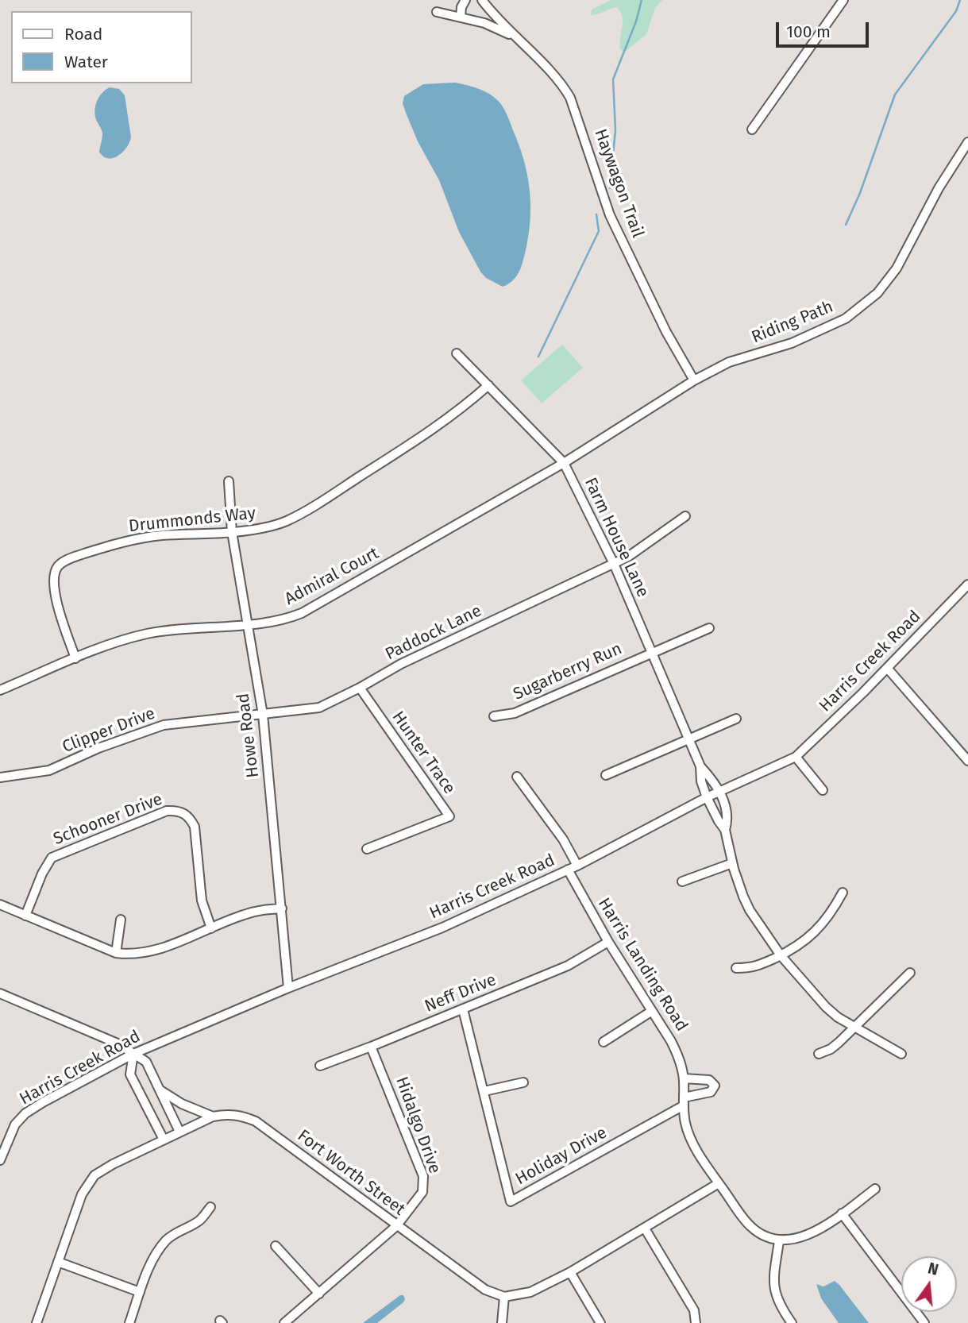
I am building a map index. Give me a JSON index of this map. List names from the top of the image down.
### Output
{
  "streets": {
    "street": [
      "Haywagon Trail",
      "Riding Path",
      "Drummonds Way",
      "Farm House Lane",
      "Admiral Court",
      "Paddock Lane",
      "Harris Creek Road",
      "Sugarberry Run",
      "Clipper Drive",
      "Howe Road",
      "Hunter Trace",
      "Schooner Drive",
      "Harris Landing Road",
      "Neff Drive",
      "Hidalgo Drive",
      "Holiday Drive",
      "Fort Worth Street"
    ]
  },
  "crossings": [
    ["Haywagon Trail", "Riding Path"],
    ["Riding Path", "Farm House Lane"],
    ["Riding Path", "Admiral Court"],
    ["Drummonds Way", "Farm House Lane"],
    ["Drummonds Way", "Admiral Court"],
    ["Drummonds Way", "Howe Road"],
    ["Farm House Lane", "Admiral Court"],
    ["Farm House Lane", "Paddock Lane"],
    ["Farm House Lane", "Harris Creek Road"],
    ["Farm House Lane", "Sugarberry Run"],
    ["Admiral Court", "Howe Road"],
    ["Paddock Lane", "Clipper Drive"],
    ["Paddock Lane", "Howe Road"],
    ["Paddock Lane", "Hunter Trace"],
    ["Harris Creek Road", "Howe Road"],
    ["Harris Creek Road", "Harris Landing Road"],
    ["Clipper Drive", "Howe Road"],
    ["Harris Landing Road", "Neff Drive"],
    ["Harris Landing Road", "Holiday Drive"],
    ["Neff Drive", "Hidalgo Drive"],
    ["Neff Drive", "Holiday Drive"],
    ["Hidalgo Drive", "Fort Worth Street"]
  ],
  "legend": ["Road", "Water"],
  "scale_bar": "100 m",
  "north": "top"
}
